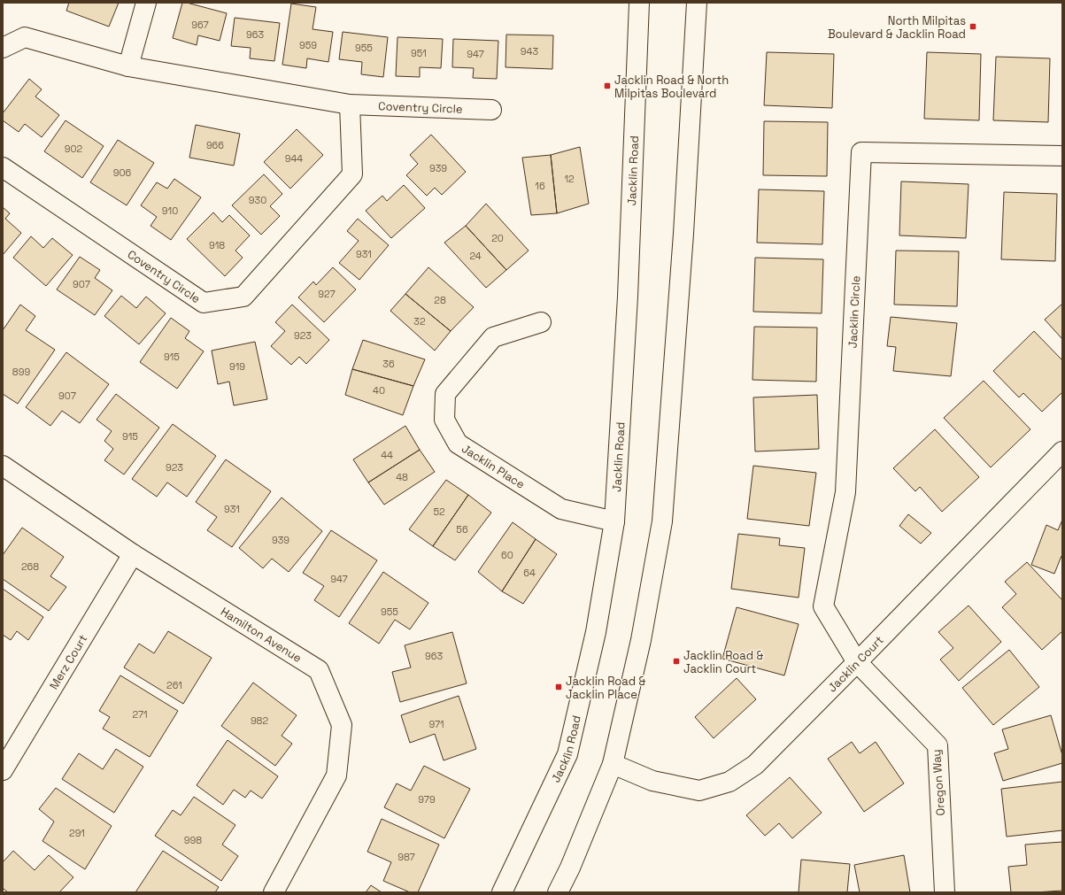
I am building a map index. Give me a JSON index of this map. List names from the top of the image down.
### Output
{
  "streets": {
    "street": [
      "Coventry Circle",
      "Jacklin Road",
      "Jacklin Circle",
      "Jacklin Place",
      "Hamilton Avenue",
      "Merz Court",
      "Jacklin Court",
      "Oregon Way"
    ]
  },
  "crossings": [
    ["Jacklin Road", "Jacklin Place"],
    ["Jacklin Circle", "Jacklin Court"],
    ["Jacklin Circle", "Oregon Way"],
    ["Hamilton Avenue", "Merz Court"],
    ["Jacklin Court", "Oregon Way"]
  ],
  "places": {
    "transit": [
      "North Milpitas Boulevard & Jacklin Road",
      "Jacklin Road & North Milpitas Boulevard",
      "Jacklin Road & Jacklin Court",
      "Jacklin Road & Jacklin Place"
    ]
  },
  "house_numbers": [
    "967",
    "963",
    "959",
    "955",
    "943",
    "951",
    "947",
    "966",
    "902",
    "944",
    "939",
    "906",
    "12",
    "16",
    "930",
    "910",
    "20",
    "918",
    "931",
    "24",
    "907",
    "927",
    "28",
    "32",
    "923",
    "915",
    "36",
    "919",
    "899",
    "40",
    "907",
    "915",
    "44",
    "923",
    "48",
    "931",
    "52",
    "56",
    "939",
    "60",
    "268",
    "64",
    "947",
    "955",
    "963",
    "261",
    "271",
    "982",
    "971",
    "979",
    "291",
    "998",
    "987"
  ]
}
